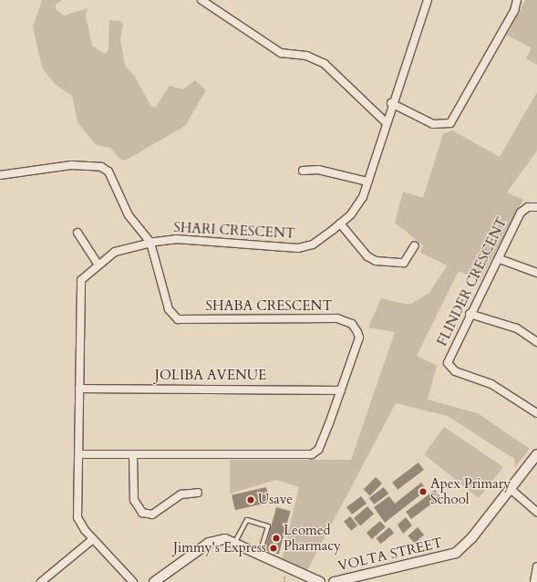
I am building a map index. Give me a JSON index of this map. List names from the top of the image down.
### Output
{
  "streets": {
    "street": [
      "SHARI CRESCENT",
      "FLINDER CRESCENT",
      "SHABA CRESCENT",
      "JOLIBA AVENUE",
      "VOLTA STREET"
    ]
  },
  "crossings": [
    ["SHARI CRESCENT", "SHABA CRESCENT"],
    ["SHARI CRESCENT", "JOLIBA AVENUE"],
    ["SHABA CRESCENT", "JOLIBA AVENUE"]
  ],
  "places": [
    "Apex Primary School",
    "Usave",
    "Leomed Pharmacy",
    "Jimmy's Express"
  ]
}
